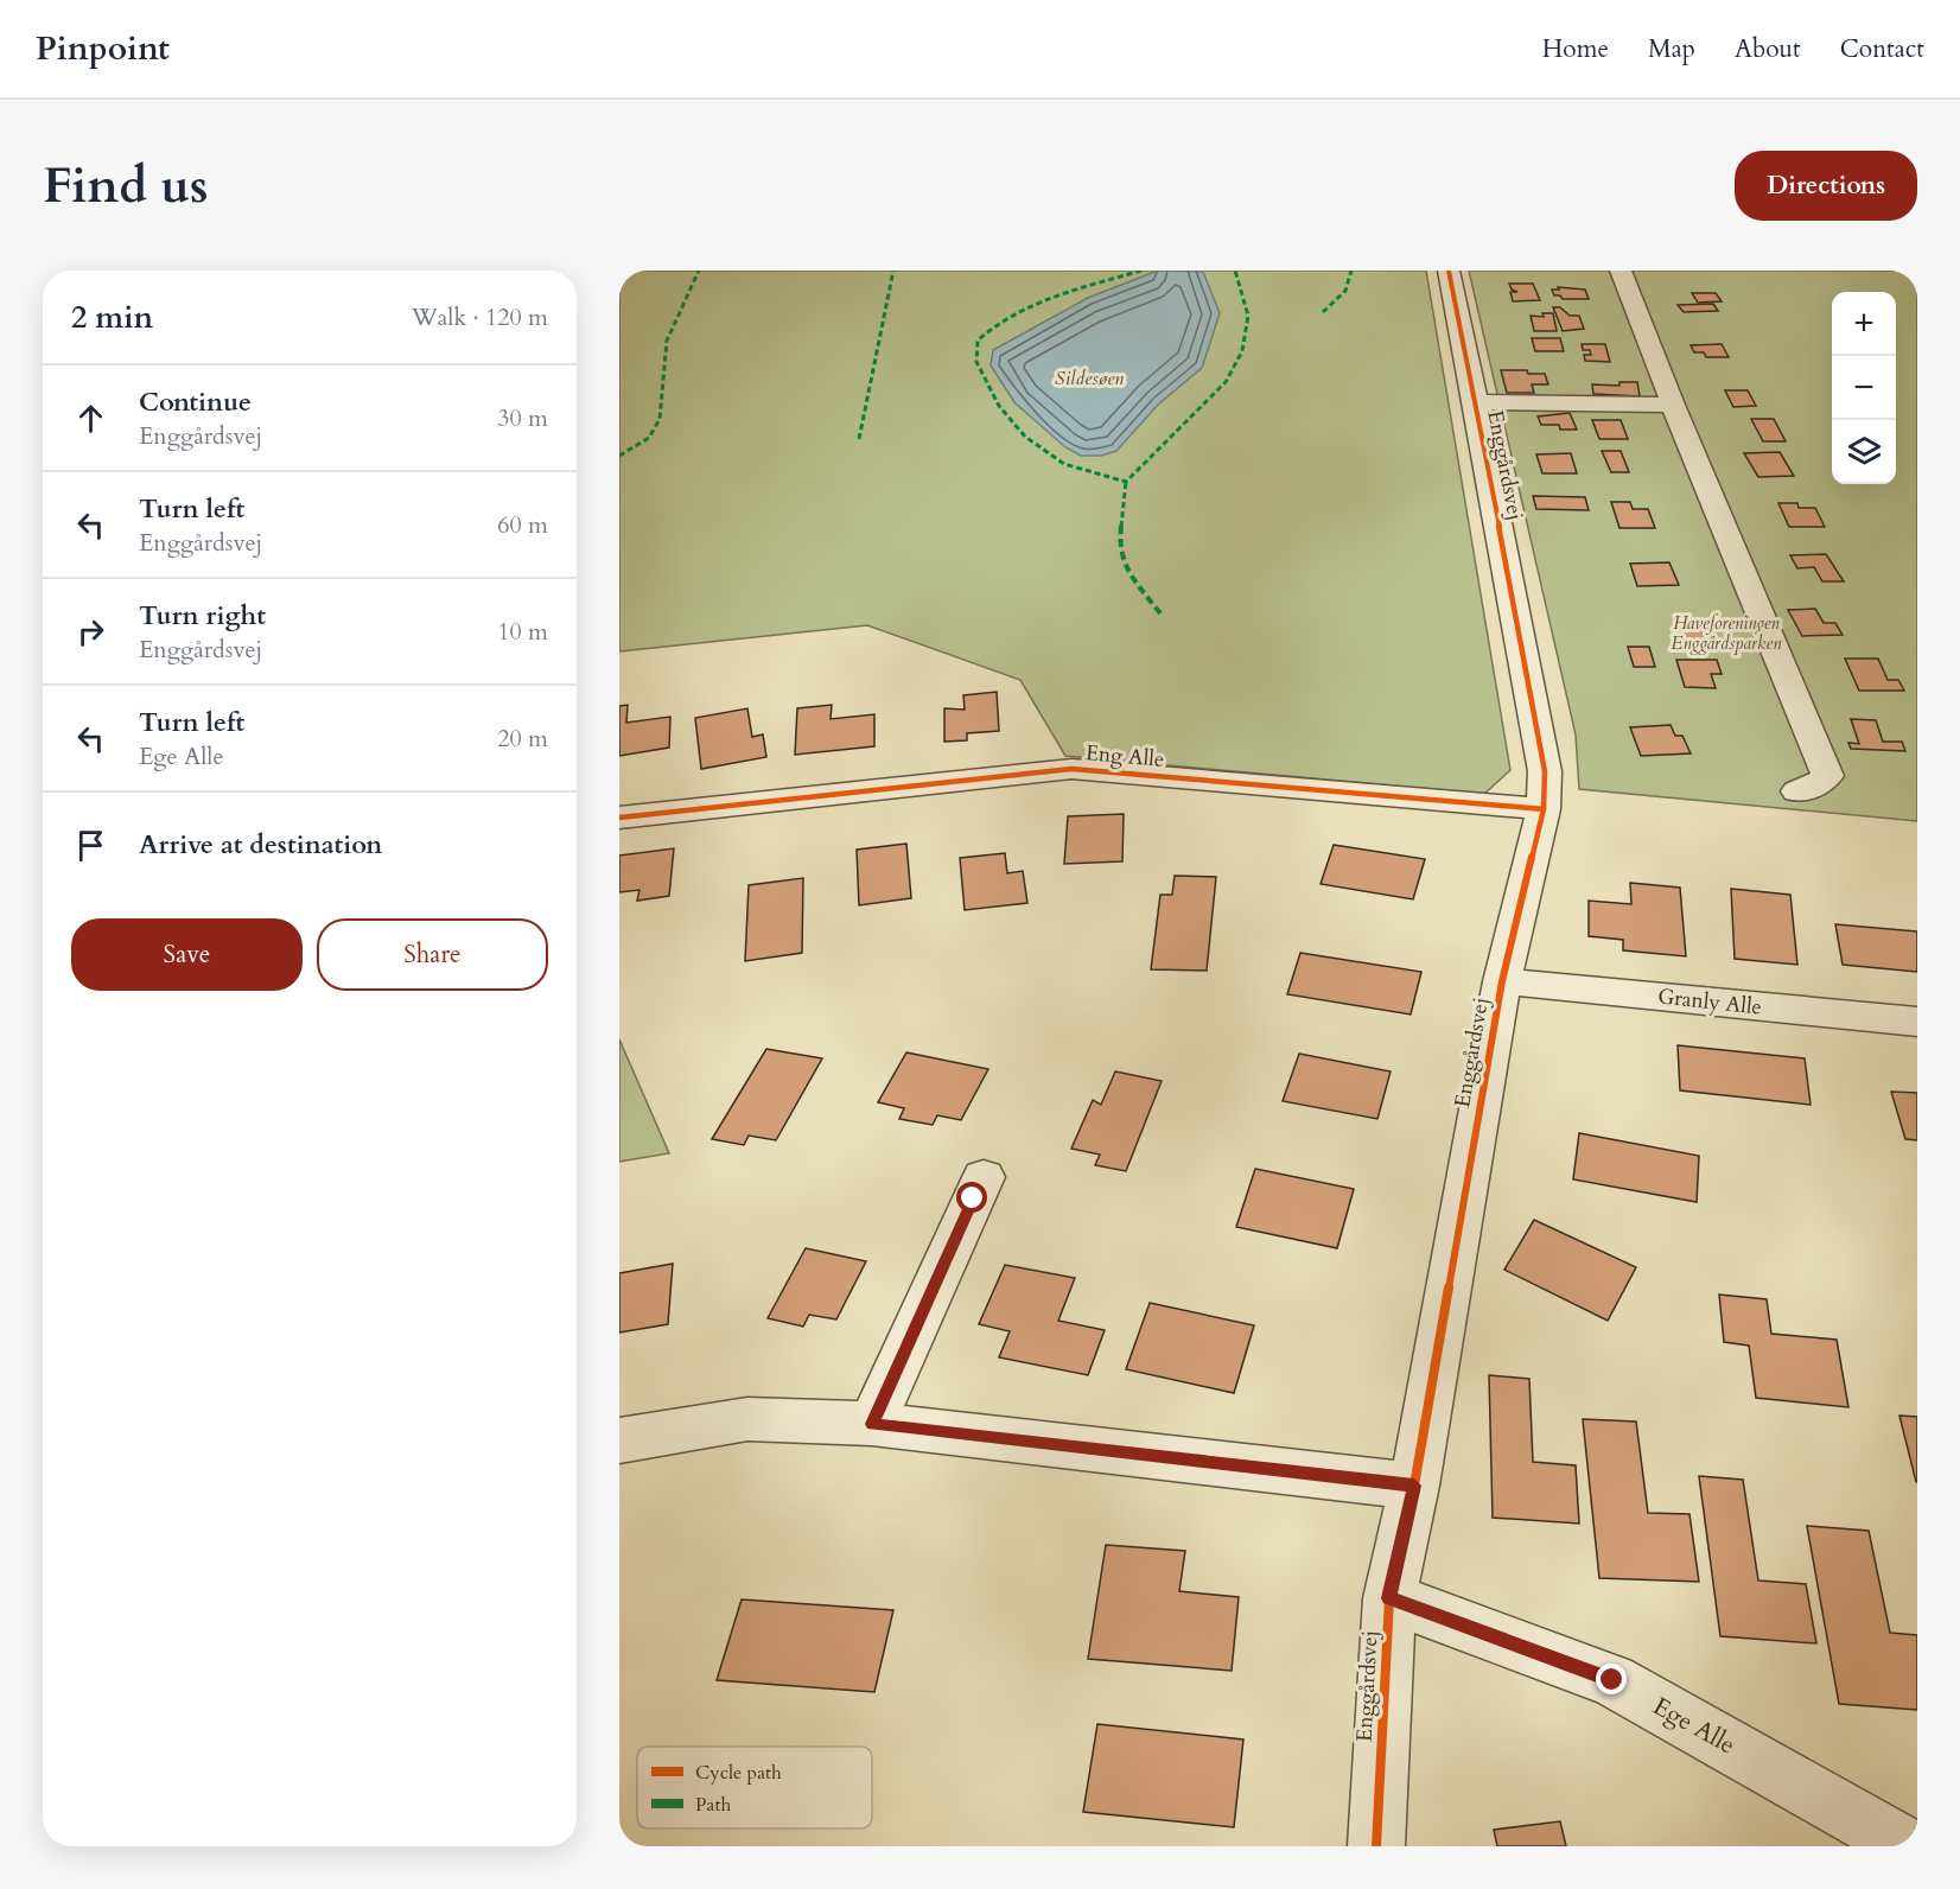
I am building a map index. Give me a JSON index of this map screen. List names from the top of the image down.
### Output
{
  "streets": {
    "street": [
      "Enggårdsvej",
      "Eng Alle",
      "Granly Alle",
      "Ege Alle"
    ]
  },
  "crossings": [
    ["Enggårdsvej", "Eng Alle"],
    ["Enggårdsvej", "Granly Alle"],
    ["Enggårdsvej", "Ege Alle"]
  ],
  "water": ["Sildesøen"],
  "parks": ["Haveforeningen Enggårdsparken"],
  "legend": ["Cycle path", "Path"],
  "page": {
    "header": "Pinpoint",
    "nav": [
      "Home",
      "Map",
      "About",
      "Contact"
    ],
    "buttons": [
      "Directions",
      ["Save", "Share"]
    ],
    "title": "Find us",
    "heading": ["2 min", "Walk · 120 m"],
    "map_buttons": ["+", "−"],
    "list": [
      ["Continue", "Enggårdsvej", "30 m"],
      ["Turn left", "Enggårdsvej", "60 m"],
      ["Turn right", "Enggårdsvej", "10 m"],
      ["Turn left", "Ege Alle", "20 m"],
      "Arrive at destination"
    ]
  }
}
